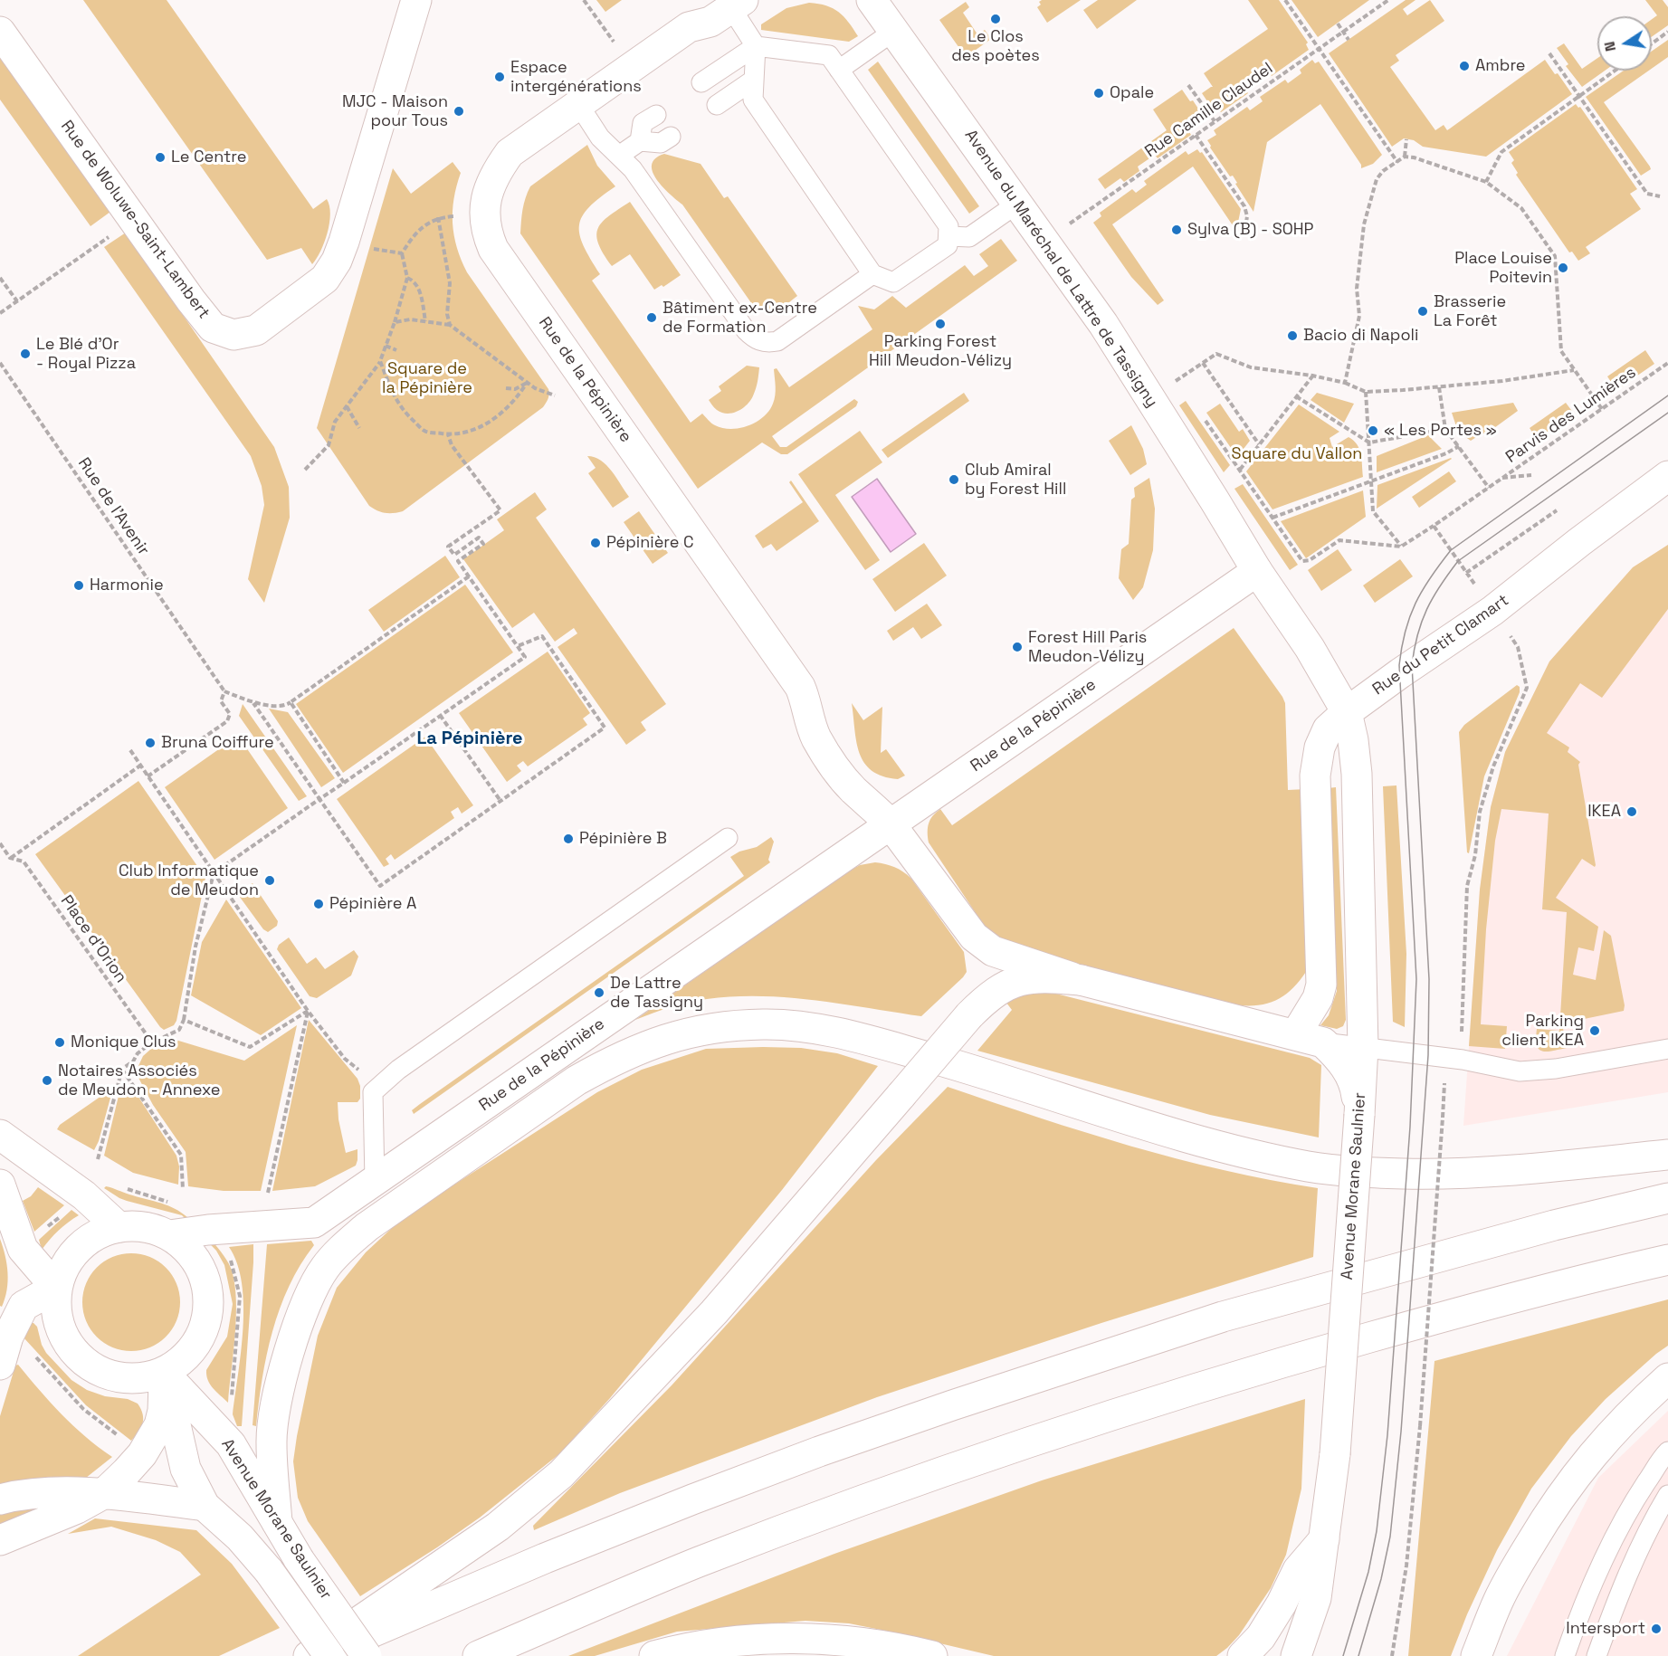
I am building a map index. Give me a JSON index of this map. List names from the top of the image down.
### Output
{
  "streets": {
    "main road": [
      "Rue de Woluwe-Saint-Lambert",
      "Avenue du Maréchal de Lattre de Tassigny",
      "Rue de la Pépinière",
      "Rue du Petit Clamart",
      "Avenue Morane Saulnier"
    ],
    "path": [
      "Rue Camille Claudel",
      "Parvis des Lumières",
      "Rue de l'Avenir",
      "Place d'Orion"
    ]
  },
  "crossings": [
    ["Rue Camille Claudel", "Avenue du Maréchal de Lattre de Tassigny"],
    ["Avenue du Maréchal de Lattre de Tassigny", "Rue de la Pépinière"],
    ["Rue de la Pépinière", "Avenue Morane Saulnier"],
    ["Rue du Petit Clamart", "Avenue Morane Saulnier"]
  ],
  "districts": ["La Pépinière"],
  "parks": ["Square de la Pépinière", "Square du Vallon"],
  "places": [
    "Le Clos des poètes",
    "Ambre",
    "Espace intergénérations",
    "Opale",
    "MJC - Maison pour Tous",
    "Le Centre",
    "Sylva (B) - SOHP",
    "Place Louise Poitevin",
    "Brasserie La Forêt",
    "Bâtiment ex-Centre de Formation",
    "Parking Forest Hill Meudon-Vélizy",
    "Bacio di Napoli",
    "Le Blé d'Or - Royal Pizza",
    "« Les Portes »",
    "Club Amiral by Forest Hill",
    "Pépinière C",
    "Harmonie",
    "Forest Hill Paris Meudon-Vélizy",
    "Bruna Coiffure",
    "IKEA",
    "Pépinière B",
    "Club Informatique de Meudon",
    "Pépinière A",
    "De Lattre de Tassigny",
    "Parking client IKEA",
    "Monique Clus",
    "Notaires Associés de Meudon - Annexe",
    "Intersport"
  ],
  "north": "left"
}
